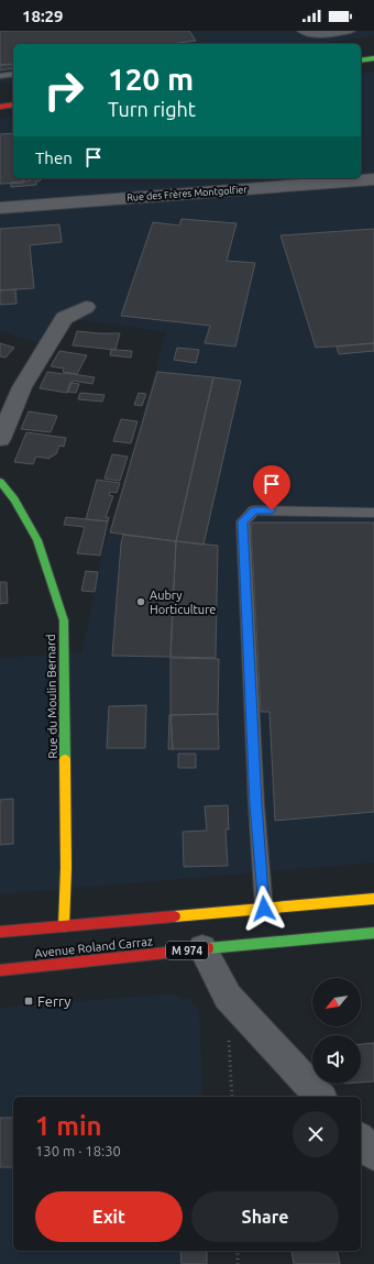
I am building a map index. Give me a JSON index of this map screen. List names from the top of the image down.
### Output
{
  "streets": {
    "main road": ["Rue du Moulin Bernard", "Avenue Roland Carraz", "M 974"],
    "street": ["Rue des Frères Montgolfier"]
  },
  "crossings": [
    ["Rue du Moulin Bernard", "Avenue Roland Carraz"]
  ],
  "places": {
    "other": ["Aubry Horticulture"],
    "transit": ["Ferry"]
  },
  "north": "bottom left",
  "page": {
    "status": "18:29",
    "turn": ["120 m", "Turn right"],
    "then": "Then",
    "heading": ["1 min", "130 m · 18:30"],
    "buttons": ["Exit", "Share"]
  }
}
